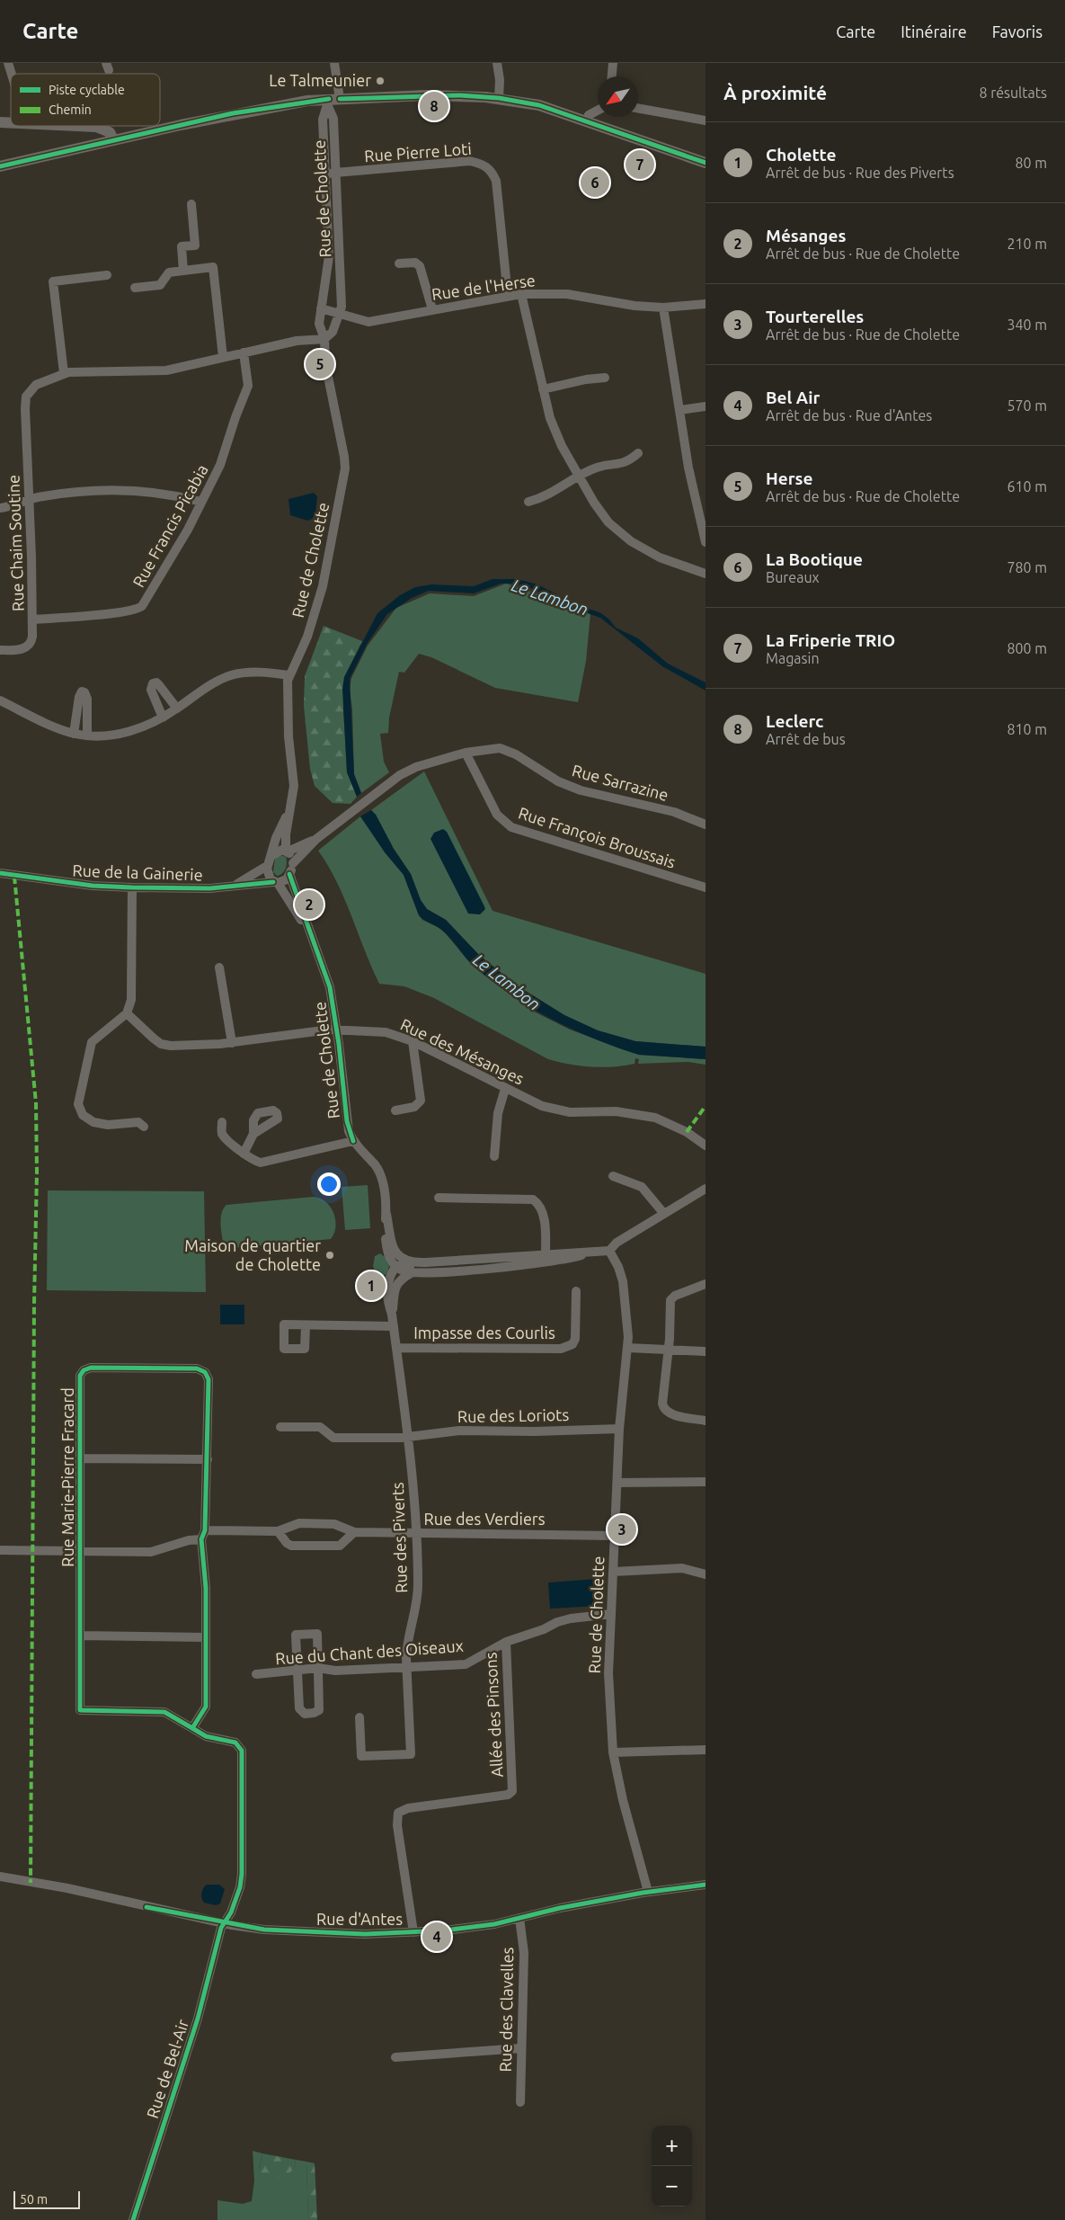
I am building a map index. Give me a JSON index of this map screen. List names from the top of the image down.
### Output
{
  "streets": {
    "street": [
      "Rue Pierre Loti",
      "Rue de Cholette",
      "Rue de l'Herse",
      "Rue Francis Picabia",
      "Rue Chaim Soutine",
      "Rue Sarrazine",
      "Rue François Broussais",
      "Rue de la Gainerie",
      "Rue des Mésanges",
      "Impasse des Courlis",
      "Rue des Loriots",
      "Rue Marie-Pierre Fracard",
      "Rue des Verdiers",
      "Rue des Piverts",
      "Rue du Chant des Oiseaux",
      "Allée des Pinsons",
      "Rue d'Antes",
      "Rue des Clavelles",
      "Rue de Bel-Air"
    ]
  },
  "crossings": [
    ["Rue Pierre Loti", "Rue de Cholette"],
    ["Rue Pierre Loti", "Rue de l'Herse"],
    ["Rue de Cholette", "Rue de l'Herse"],
    ["Rue de Cholette", "Rue Chaim Soutine"],
    ["Rue de Cholette", "Rue Sarrazine"],
    ["Rue de Cholette", "Rue de la Gainerie"],
    ["Rue de Cholette", "Rue des Mésanges"],
    ["Rue de Cholette", "Rue des Loriots"],
    ["Rue de Cholette", "Rue des Verdiers"],
    ["Rue de Cholette", "Rue des Piverts"],
    ["Rue de Cholette", "Rue du Chant des Oiseaux"],
    ["Rue de Cholette", "Rue d'Antes"],
    ["Rue Francis Picabia", "Rue Chaim Soutine"],
    ["Rue Sarrazine", "Rue François Broussais"],
    ["Rue Sarrazine", "Rue de la Gainerie"],
    ["Impasse des Courlis", "Rue des Piverts"],
    ["Rue des Loriots", "Rue des Piverts"],
    ["Rue Marie-Pierre Fracard", "Rue des Verdiers"],
    ["Rue Marie-Pierre Fracard", "Rue de Bel-Air"],
    ["Rue des Verdiers", "Rue des Piverts"],
    ["Rue des Piverts", "Rue du Chant des Oiseaux"],
    ["Rue du Chant des Oiseaux", "Allée des Pinsons"],
    ["Allée des Pinsons", "Rue d'Antes"],
    ["Rue d'Antes", "Rue des Clavelles"],
    ["Rue d'Antes", "Rue de Bel-Air"]
  ],
  "water": ["Le Lambon"],
  "places": ["Le Talmeunier", "Maison de quartier de Cholette"],
  "legend": ["Piste cyclable", "Chemin"],
  "scale_bar": "50 m",
  "north": "bottom left",
  "page": {
    "header": "Carte",
    "nav": ["Carte", "Itinéraire", "Favoris"],
    "heading": ["À proximité", "8 résultats"],
    "pins": [
      "8",
      "7",
      "6",
      "5",
      "2",
      "1",
      "3",
      "4"
    ],
    "list": [
      {
        "mark": "1",
        "name": "Cholette",
        "note": "Arrêt de bus · Rue des Piverts",
        "value": "80 m"
      },
      {
        "mark": "2",
        "name": "Mésanges",
        "note": "Arrêt de bus · Rue de Cholette",
        "value": "210 m"
      },
      {
        "mark": "3",
        "name": "Tourterelles",
        "note": "Arrêt de bus · Rue de Cholette",
        "value": "340 m"
      },
      {
        "mark": "4",
        "name": "Bel Air",
        "note": "Arrêt de bus · Rue d'Antes",
        "value": "570 m"
      },
      {
        "mark": "5",
        "name": "Herse",
        "note": "Arrêt de bus · Rue de Cholette",
        "value": "610 m"
      },
      {
        "mark": "6",
        "name": "La Bootique",
        "note": "Bureaux",
        "value": "780 m"
      },
      {
        "mark": "7",
        "name": "La Friperie TRIO",
        "note": "Magasin",
        "value": "800 m"
      },
      {
        "mark": "8",
        "name": "Leclerc",
        "note": "Arrêt de bus",
        "value": "810 m"
      }
    ],
    "map_buttons": ["+", "−"],
    "scale": "50 m"
  }
}
